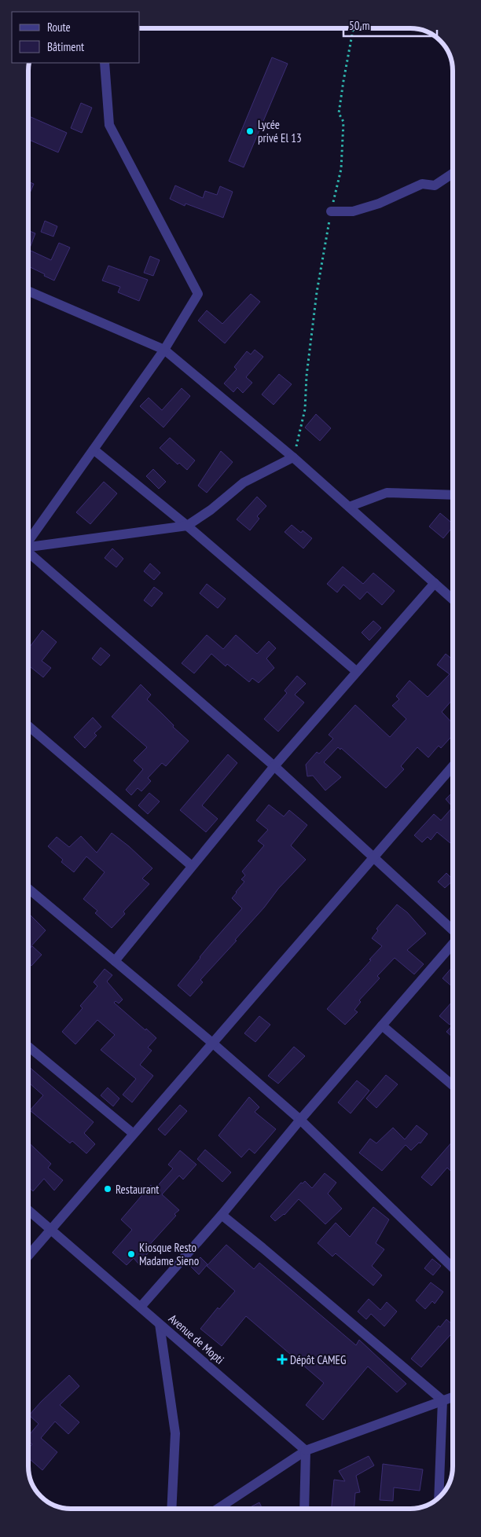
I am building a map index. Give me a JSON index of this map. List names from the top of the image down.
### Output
{
  "streets": {
    "street": ["Avenue de Mopti"]
  },
  "places": {
    "other": ["Lycée privé El 13", "Restaurant", "Kiosque Resto Madame Sieno"],
    "health": ["Dépôt CAMEG"]
  },
  "legend": ["Route", "Bâtiment"],
  "scale_bar": "50 m"
}
